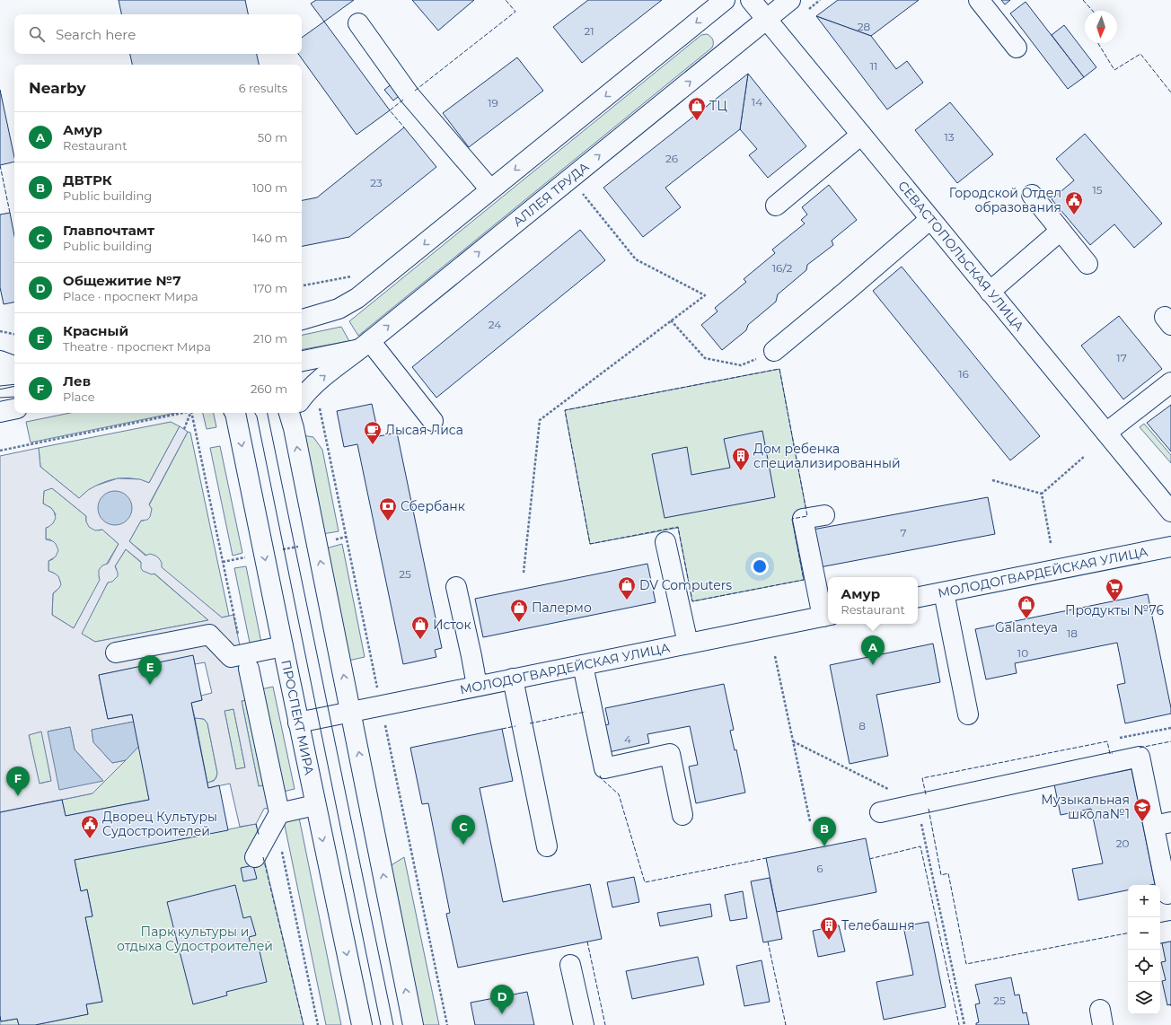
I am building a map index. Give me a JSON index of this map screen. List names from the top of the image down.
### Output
{
  "streets": {
    "main road": [
      "АЛЛЕЯ ТРУДА",
      "СЕВАСТОПОЛЬСКАЯ УЛИЦА",
      "МОЛОДОГВАРДЕЙСКАЯ УЛИЦА",
      "ПРОСПЕКТ МИРА"
    ]
  },
  "crossings": [
    ["АЛЛЕЯ ТРУДА", "СЕВАСТОПОЛЬСКАЯ УЛИЦА"],
    ["МОЛОДОГВАРДЕЙСКАЯ УЛИЦА", "ПРОСПЕКТ МИРА"]
  ],
  "parks": ["Парк культуры и отдыха Судостроителей"],
  "places": {
    "shop": [
      "ТЦ",
      "DV Computers",
      "Galanteya",
      "Палермо",
      "Исток"
    ],
    "public building": ["Городской Отдел образования", "Дворец Культуры Судостроителей"],
    "cafe": ["Лысая Лиса"],
    "building": ["Дом ребенка специализированный", "Телебашня"],
    "bank": ["Сбербанк"],
    "supermarket": ["Продукты №76"],
    "school or university": ["Музыкальная школа№1"]
  },
  "house_numbers": [
    "28",
    "21",
    "11",
    "14",
    "19",
    "13",
    "26",
    "23",
    "15",
    "16/2",
    "24",
    "17",
    "16",
    "7",
    "25",
    "18",
    "10",
    "8",
    "4",
    "20",
    "6",
    "25"
  ],
  "north": "bottom",
  "page": {
    "search": "Search here",
    "heading": ["Nearby", "6 results"],
    "list": [
      {
        "mark": "A",
        "name": "Амур",
        "note": "Restaurant",
        "value": "50 m"
      },
      {
        "mark": "B",
        "name": "ДВТРК",
        "note": "Public building",
        "value": "100 m"
      },
      {
        "mark": "C",
        "name": "Главпочтамт",
        "note": "Public building",
        "value": "140 m"
      },
      {
        "mark": "D",
        "name": "Общежитие №7",
        "note": "Place · проспект Мира",
        "value": "170 m"
      },
      {
        "mark": "E",
        "name": "Красный",
        "note": "Theatre · проспект Мира",
        "value": "210 m"
      },
      {
        "mark": "F",
        "name": "Лев",
        "note": "Place",
        "value": "260 m"
      }
    ],
    "popup": ["Амур", "Restaurant"],
    "pins": [
      "A",
      "E",
      "F",
      "C",
      "B",
      "D"
    ],
    "map_buttons": ["+", "−"]
  }
}
